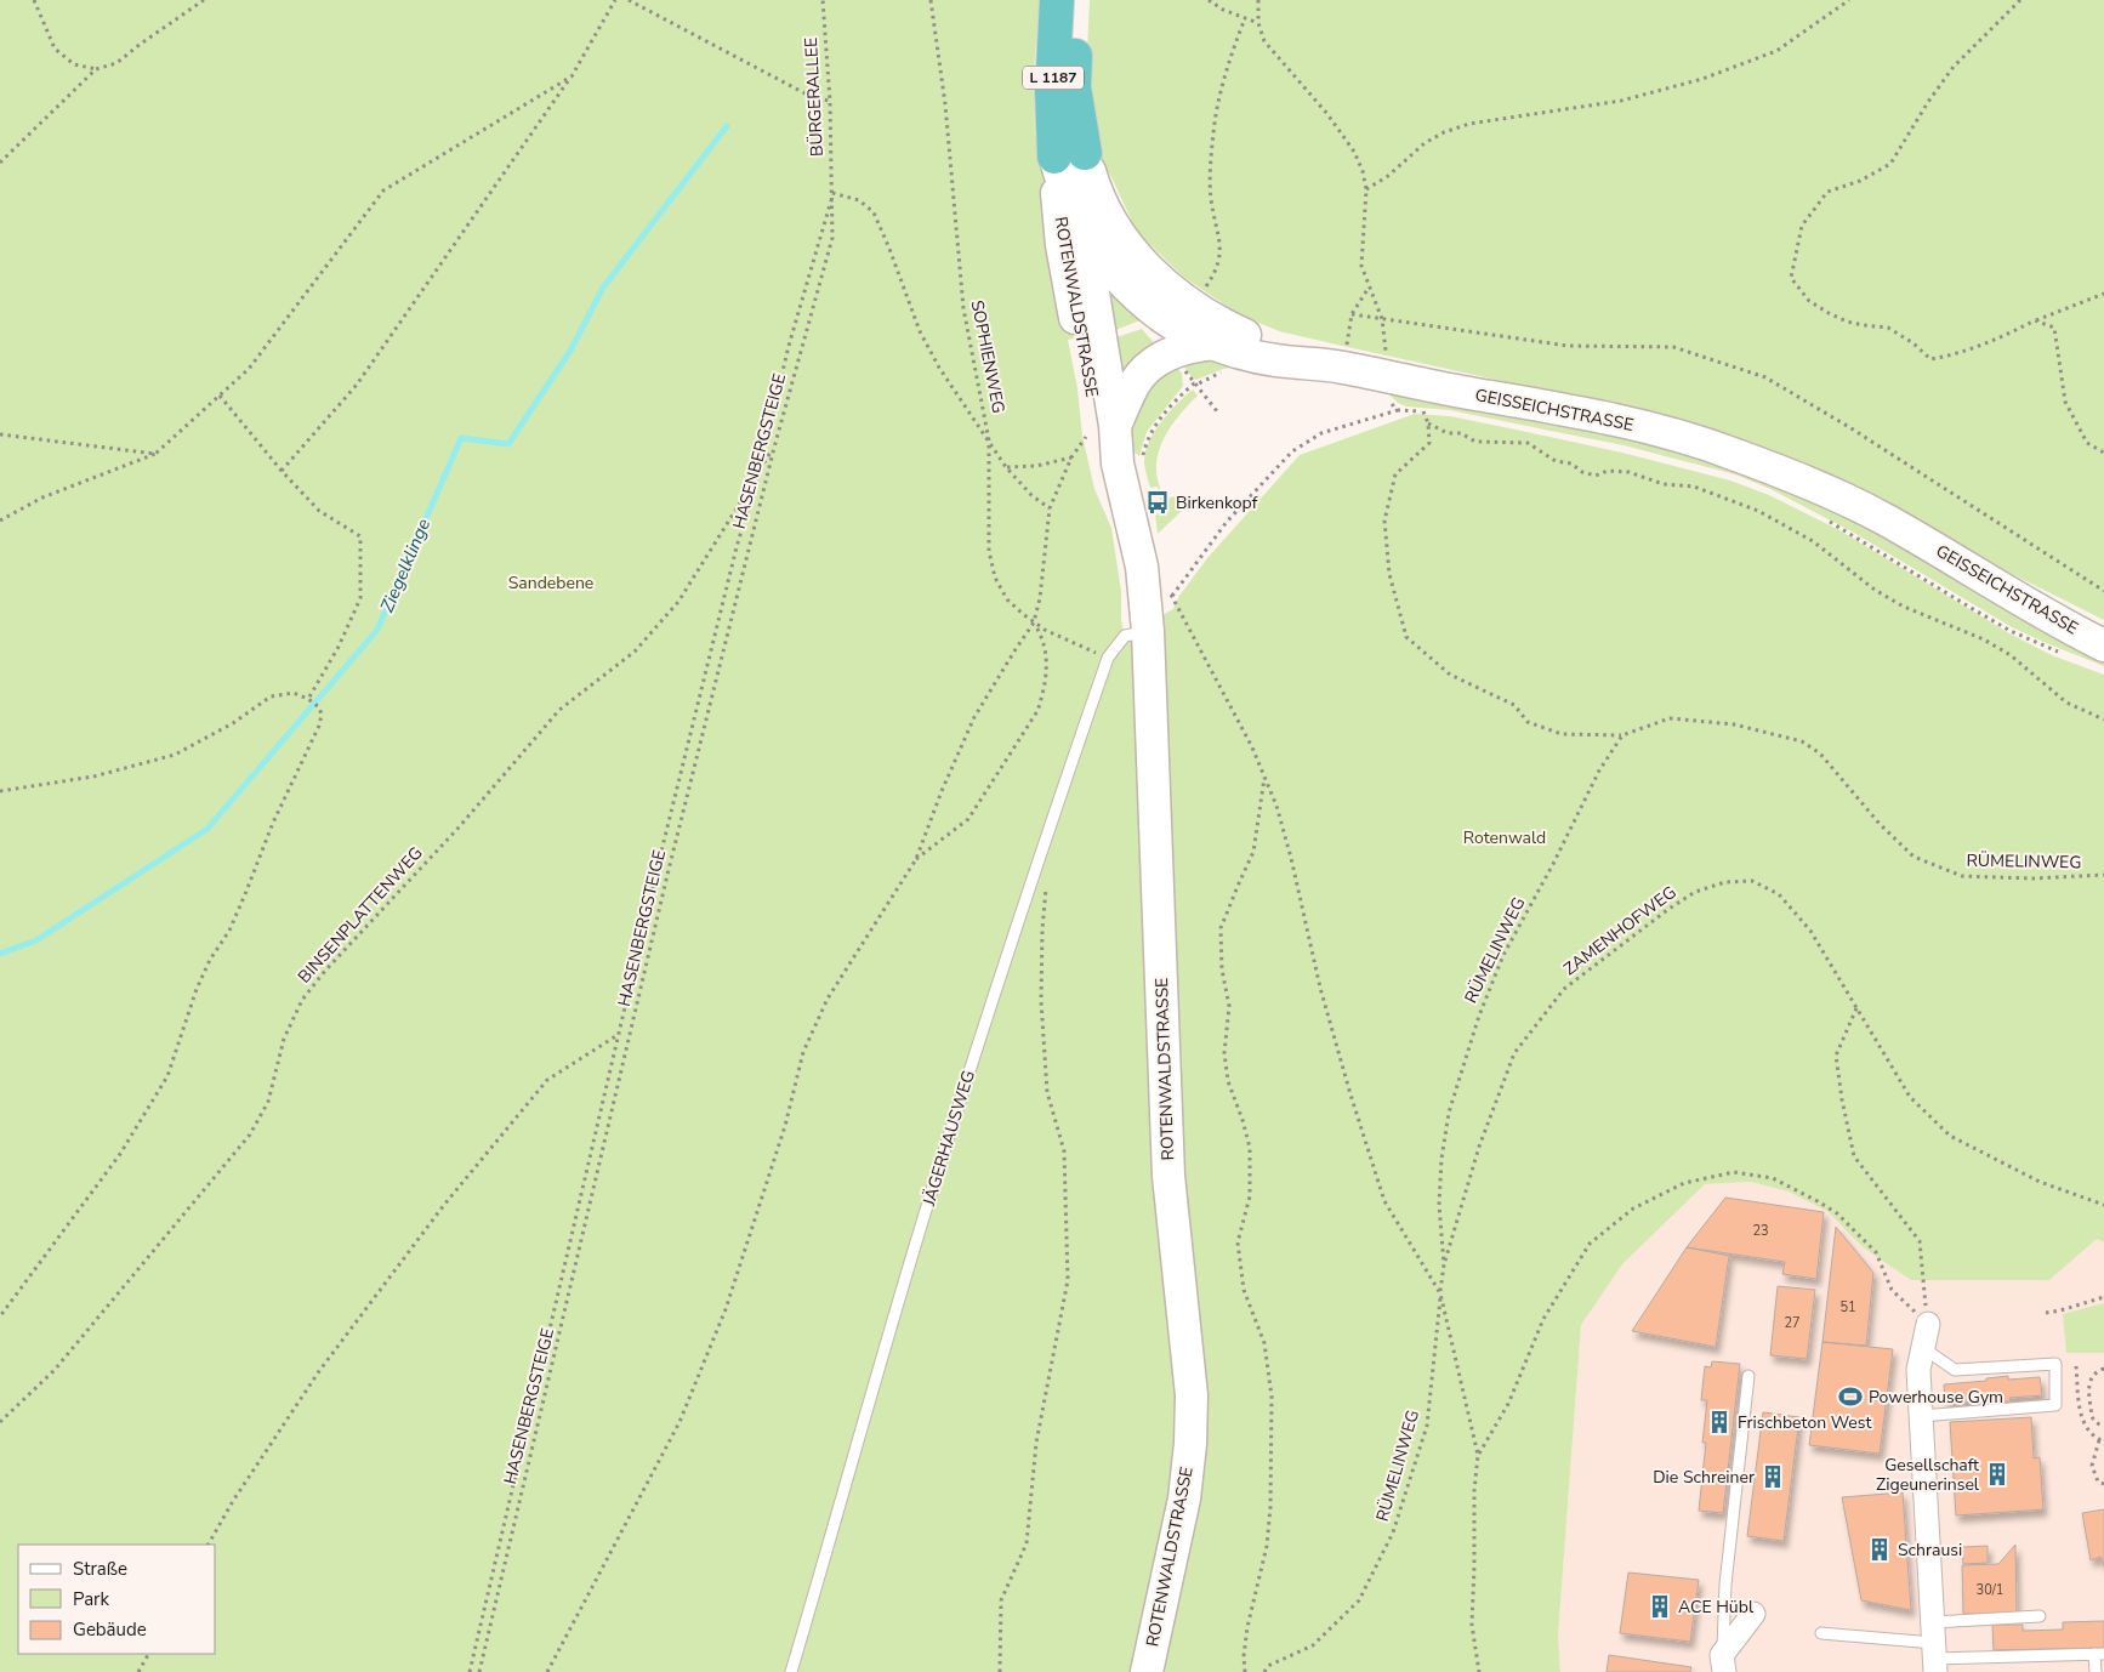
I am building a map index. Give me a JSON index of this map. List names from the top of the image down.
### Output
{
  "streets": {
    "highway": ["L 1187", "ROTENWALDSTRASSE"],
    "main road": ["GEISSEICHSTRASSE"],
    "lane": ["JÄGERHAUSWEG"],
    "path": [
      "BÜRGERALLEE",
      "SOPHIENWEG",
      "HASENBERGSTEIGE",
      "RÜMELINWEG",
      "BINSENPLATTENWEG",
      "ZAMENHOFWEG"
    ]
  },
  "crossings": [
    ["BÜRGERALLEE", "HASENBERGSTEIGE"],
    ["ROTENWALDSTRASSE", "GEISSEICHSTRASSE"],
    ["ROTENWALDSTRASSE", "JÄGERHAUSWEG"],
    ["SOPHIENWEG", "JÄGERHAUSWEG"],
    ["HASENBERGSTEIGE", "BINSENPLATTENWEG"],
    ["RÜMELINWEG", "ZAMENHOFWEG"]
  ],
  "water": ["Ziegelklinge"],
  "parks": ["Sandebene", "Rotenwald"],
  "places": {
    "bus stop": ["Birkenkopf"],
    "sports": ["Powerhouse Gym"],
    "building": [
      "Frischbeton West",
      "Gesellschaft Zigeunerinsel",
      "Die Schreiner",
      "Schrausi",
      "ACE Hübl"
    ]
  },
  "house_numbers": [
    "23",
    "51",
    "27",
    "30/1"
  ],
  "legend": ["Straße", "Park", "Gebäude"]
}
